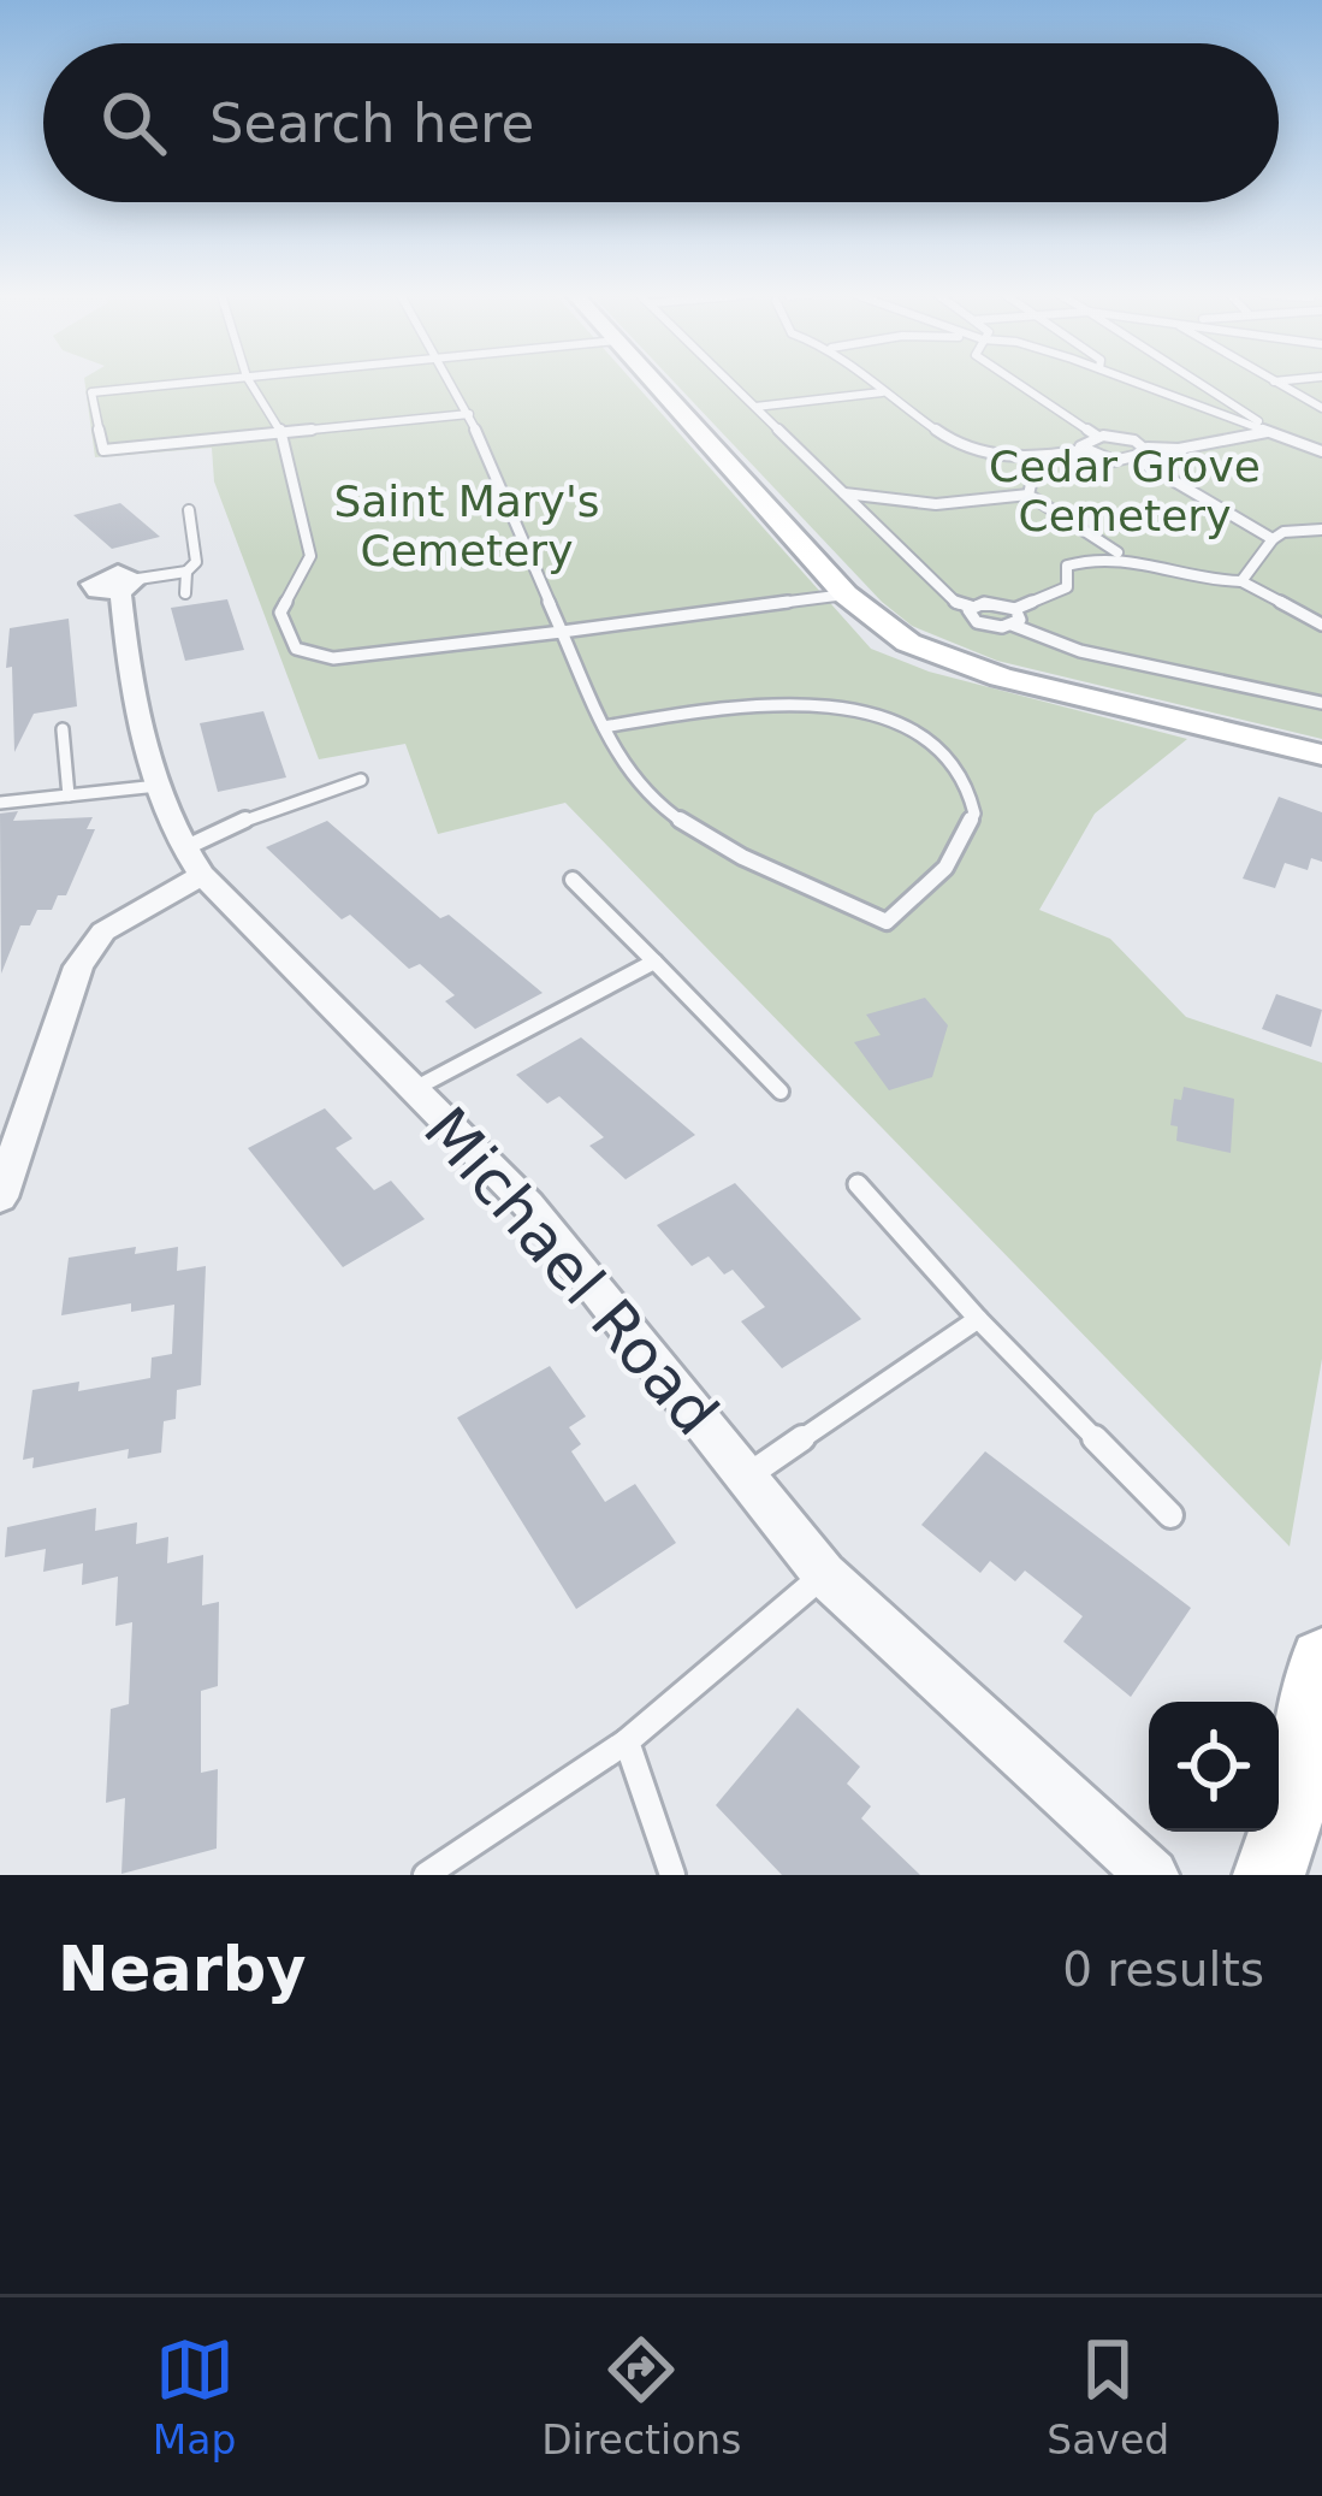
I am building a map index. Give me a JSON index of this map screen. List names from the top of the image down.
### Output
{
  "streets": {
    "street": ["Michael Road"]
  },
  "parks": ["Cedar Grove Cemetery", "Saint Mary's Cemetery"],
  "page": {
    "search": "Search here",
    "heading": ["Nearby", "0 results"],
    "nav": ["Map", "Directions", "Saved"]
  }
}
